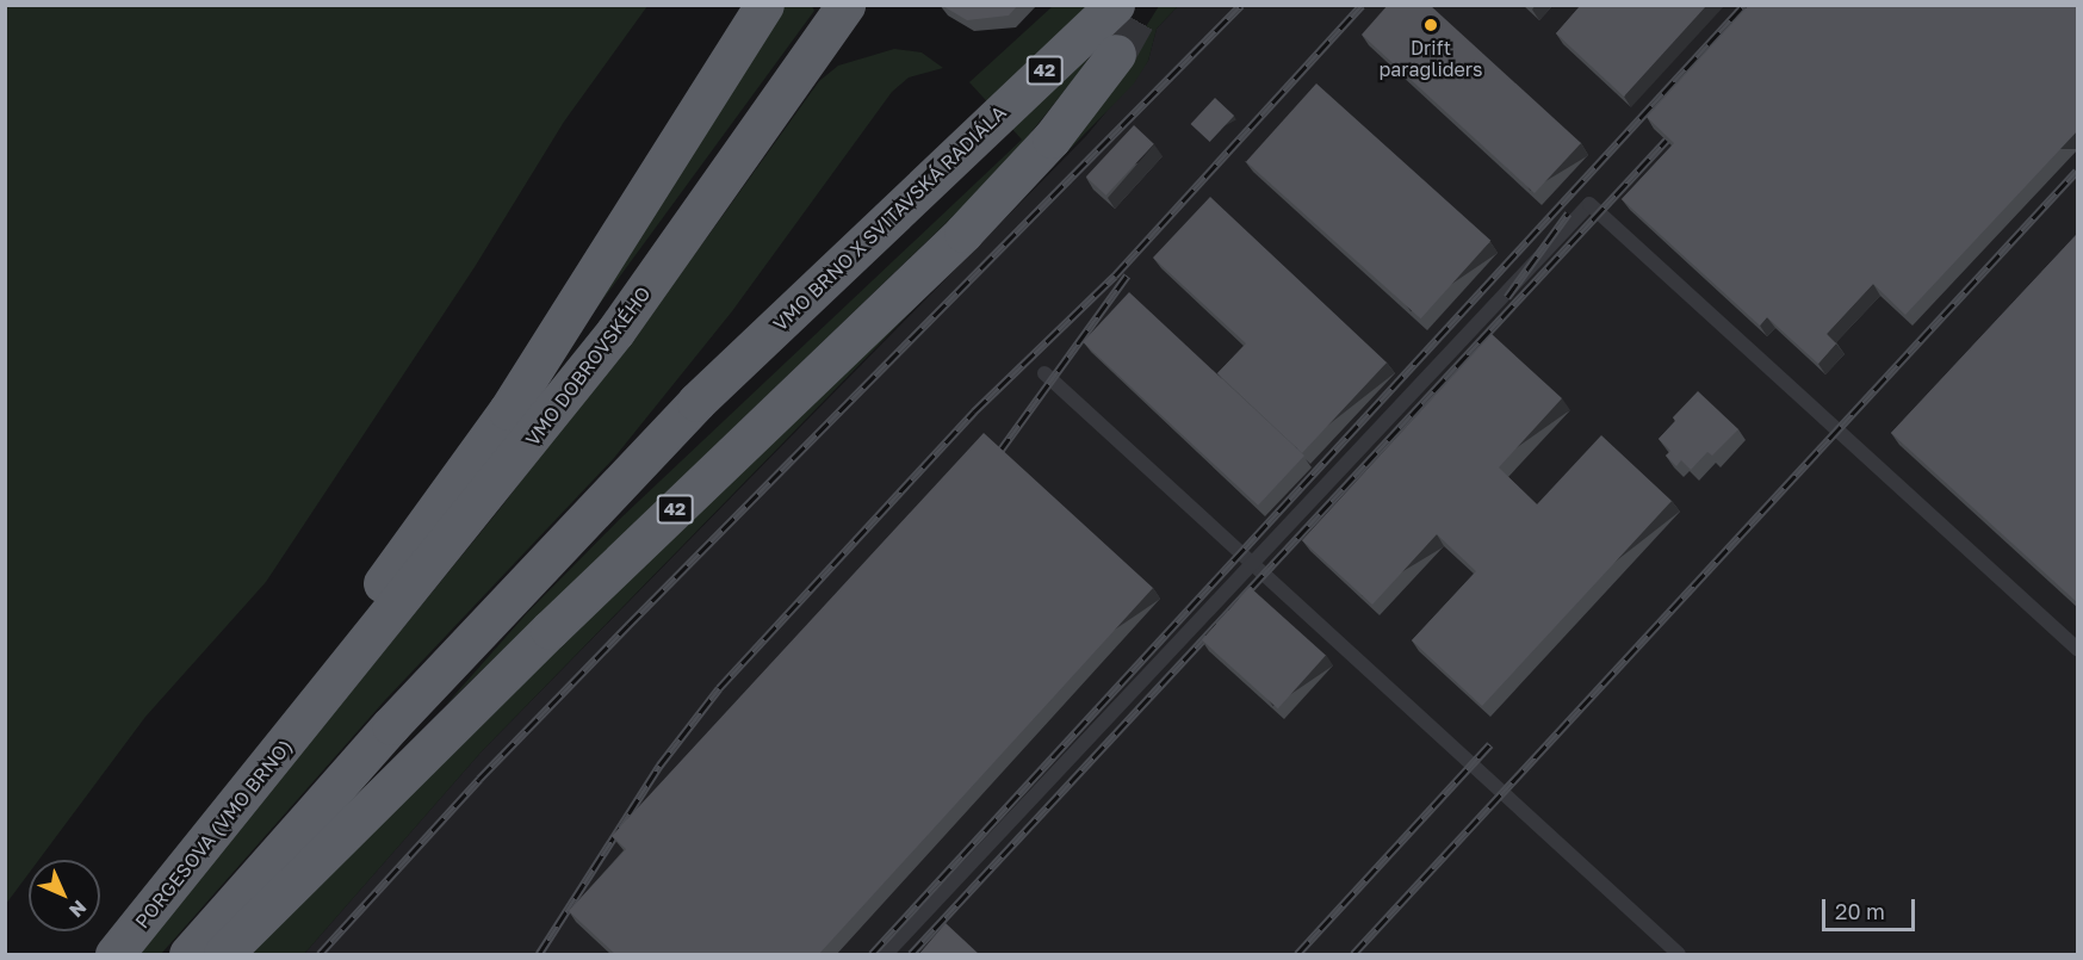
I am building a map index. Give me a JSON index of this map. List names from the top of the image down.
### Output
{
  "streets": {
    "highway": [
      "42",
      "VMO BRNO X SVITAVSKÁ RADIÁLA",
      "VMO DOBROVSKÉHO",
      "PORGESOVA (VMO BRNO)"
    ]
  },
  "crossings": [
    ["VMO DOBROVSKÉHO", "PORGESOVA (VMO BRNO)"]
  ],
  "places": ["Drift paragliders"],
  "scale_bar": "20 m",
  "north": "bottom right"
}
